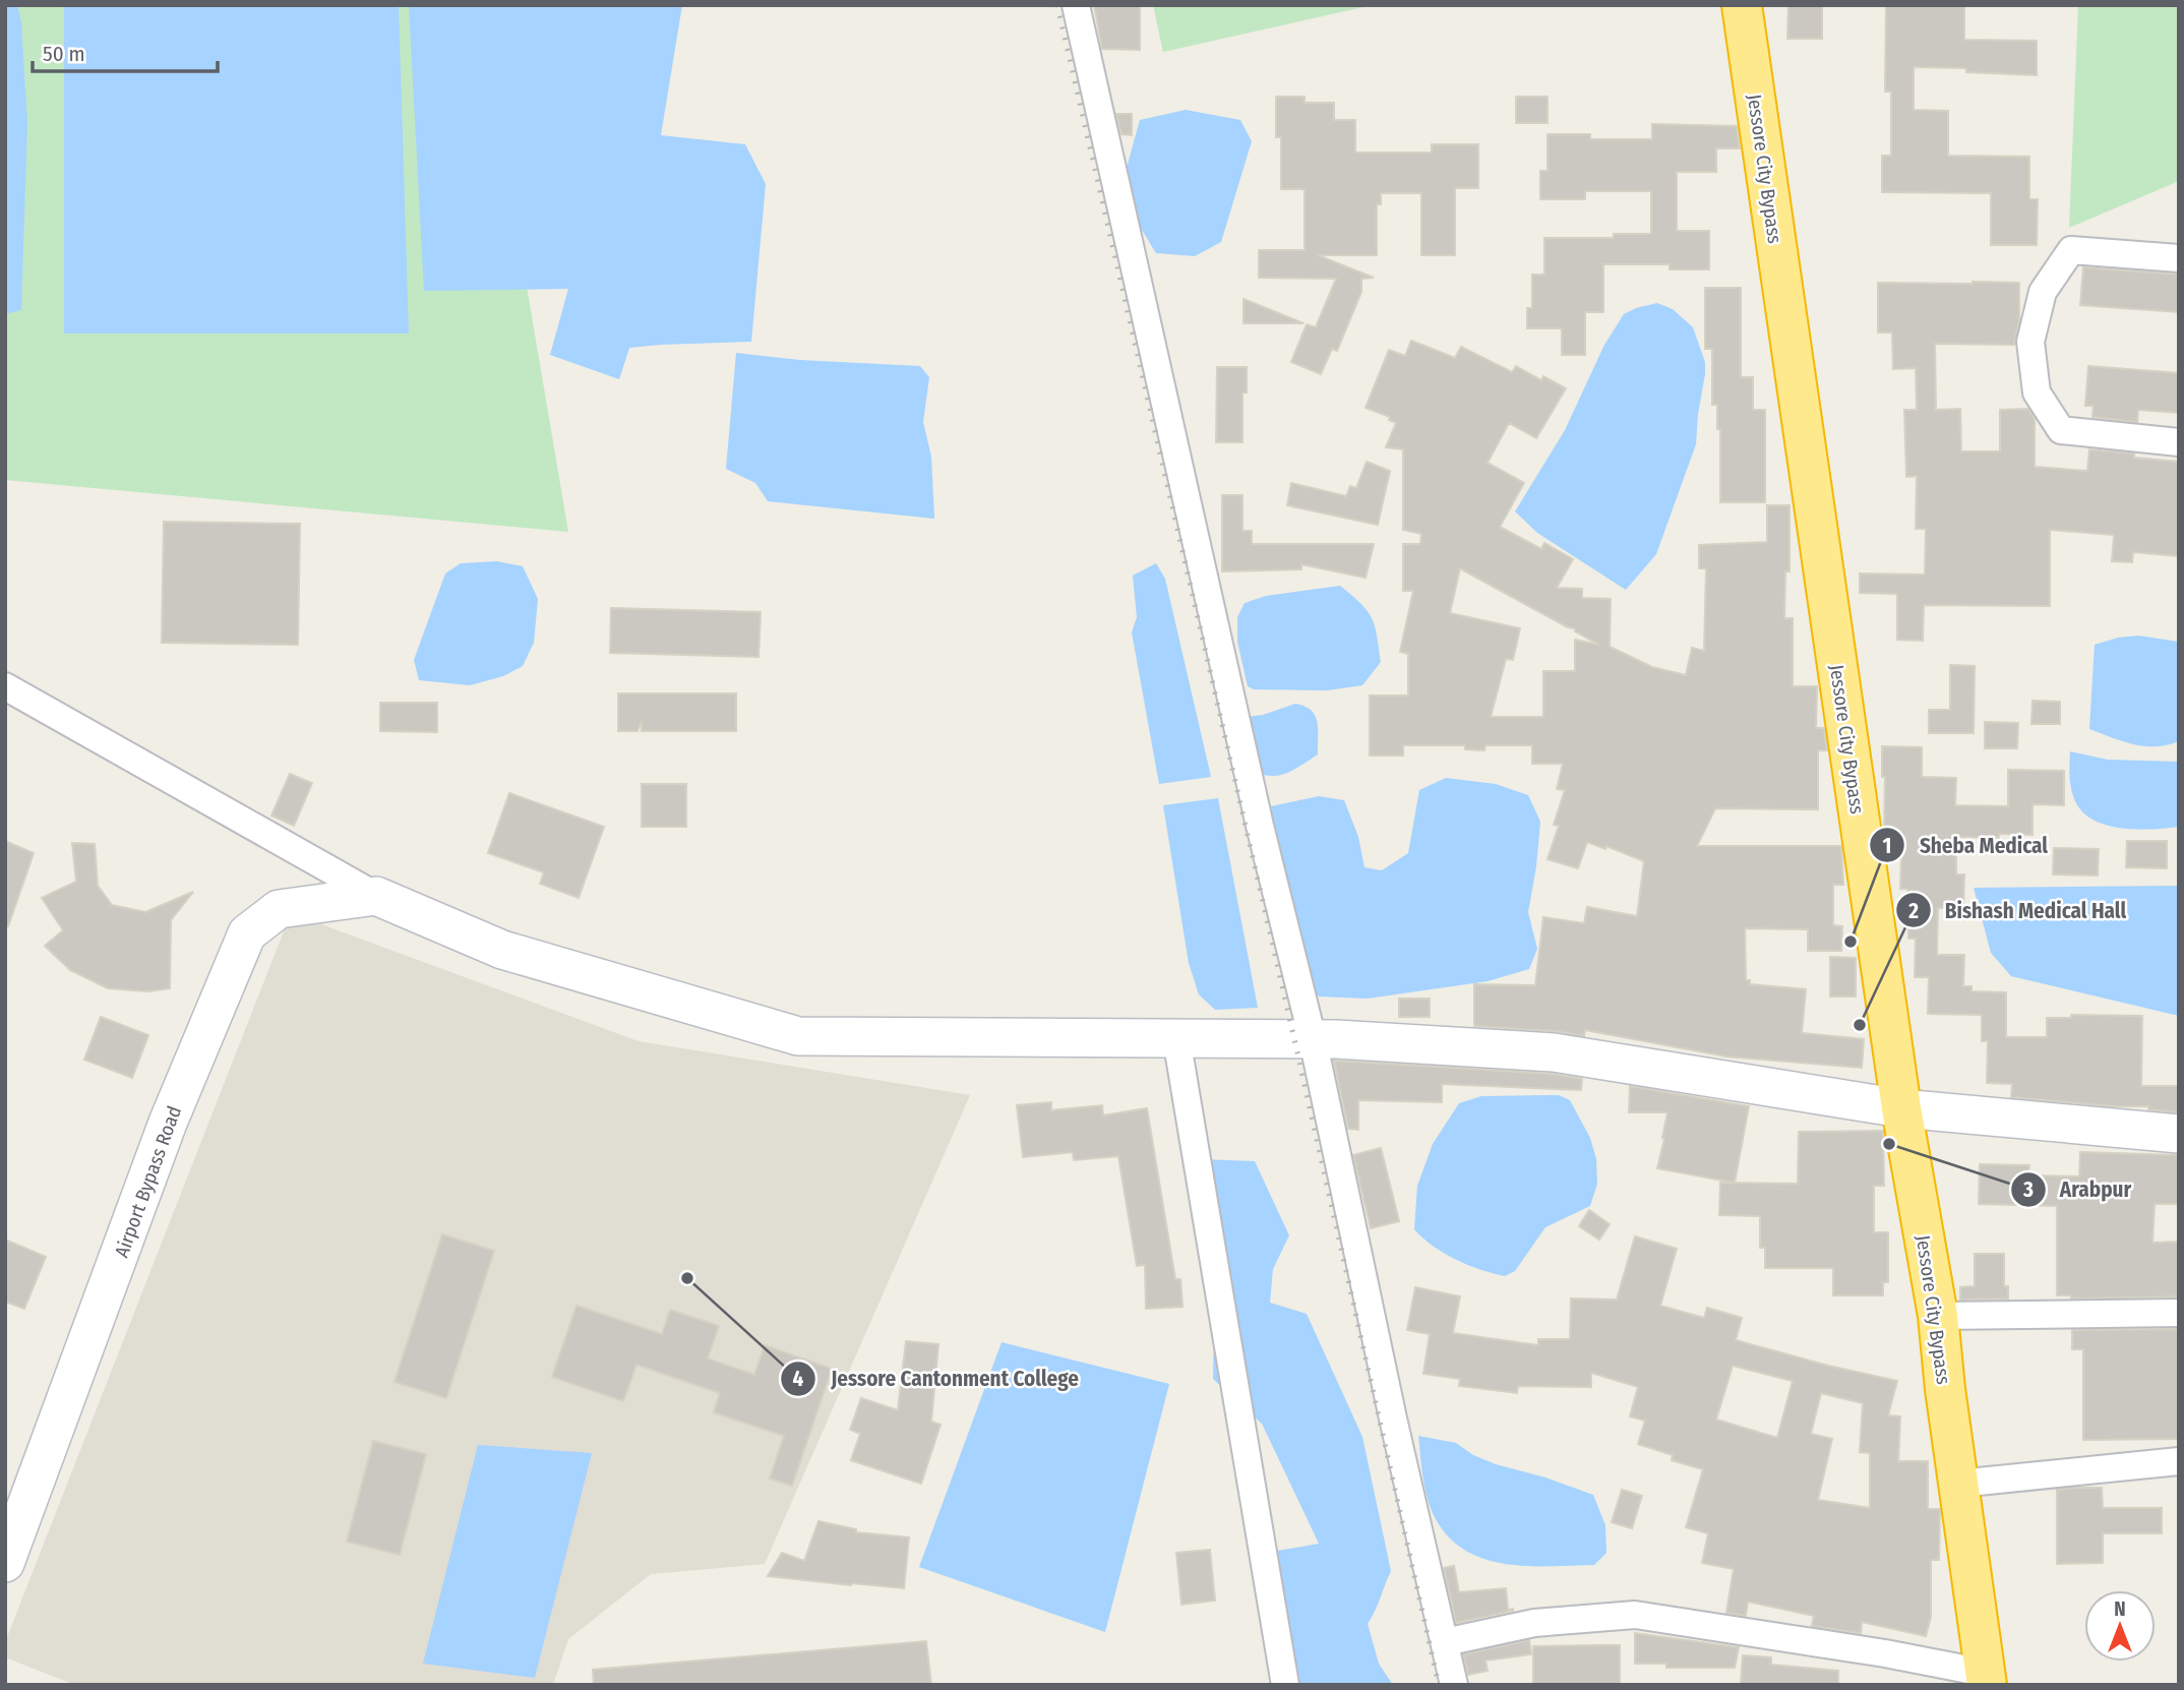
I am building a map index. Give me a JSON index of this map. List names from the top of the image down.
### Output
{
  "streets": {
    "highway": ["Jessore City Bypass"],
    "street": ["Airport Bypass Road"]
  },
  "places": [
    "Sheba Medical",
    "Bishash Medical Hall",
    "Arabpur",
    "Jessore Cantonment College"
  ],
  "scale_bar": "50 m",
  "north": "top"
}
